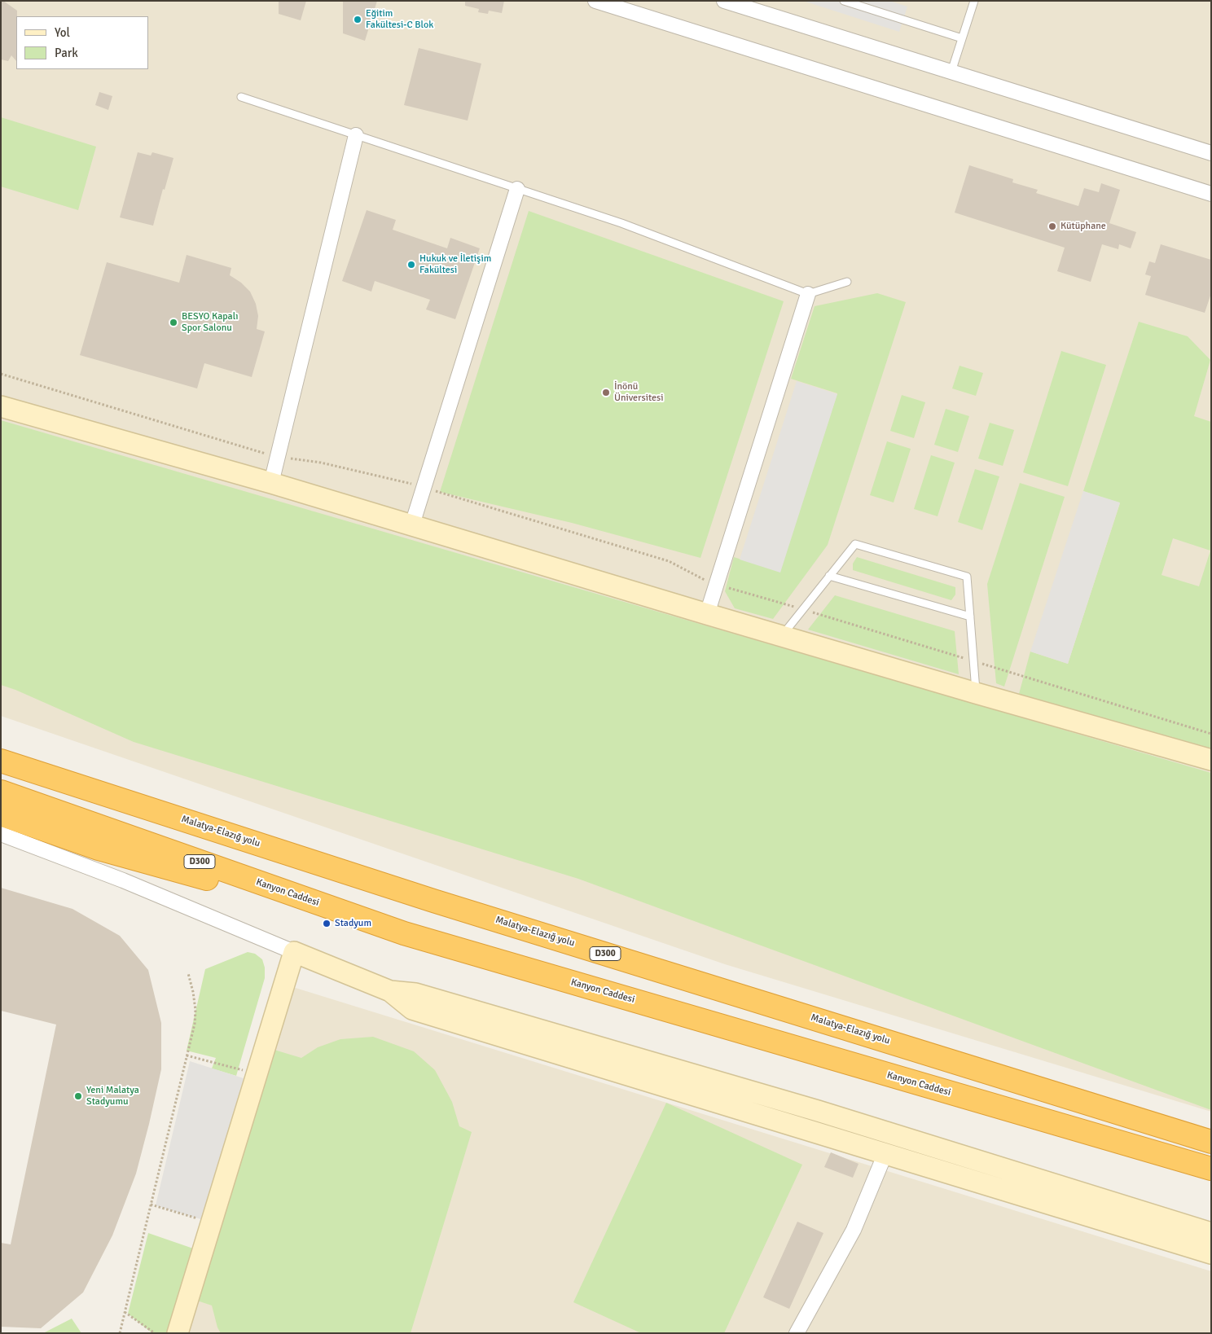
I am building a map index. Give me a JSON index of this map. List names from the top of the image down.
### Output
{
  "streets": {
    "highway": ["Malatya-Elazığ yolu", "D300", "Kanyon Caddesi"]
  },
  "places": [
    "Eğitim Fakültesi-C Blok",
    "Kütüphane",
    "Hukuk ve İletişim Fakültesi",
    "BESYO Kapalı Spor Salonu",
    "İnönü Üniversitesi",
    "Stadyum",
    "Yeni Malatya Stadyumu"
  ],
  "legend": ["Yol", "Park"]
}
